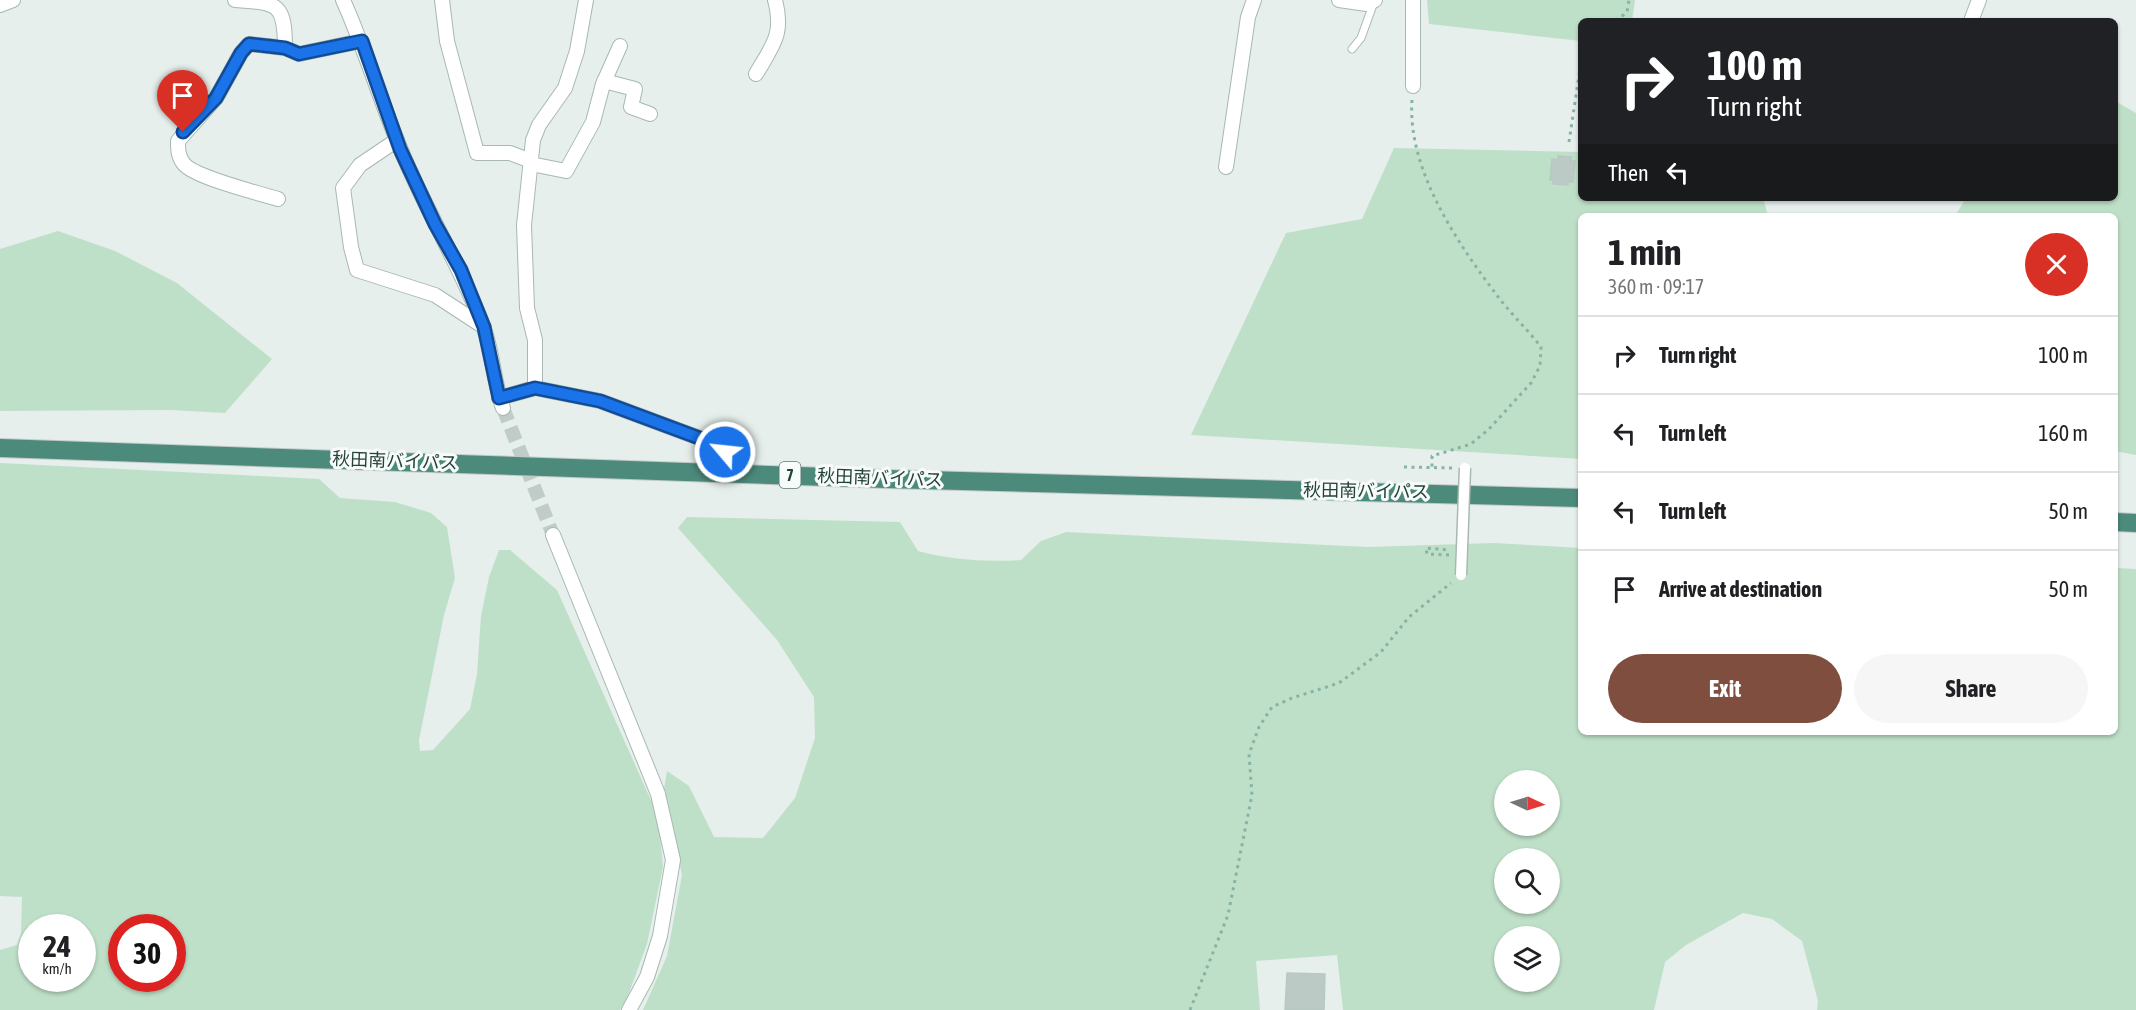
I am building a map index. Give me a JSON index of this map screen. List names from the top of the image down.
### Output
{
  "streets": {
    "highway": ["秋田南バイパス", "7"]
  },
  "north": "right",
  "page": {
    "turn": ["100 m", "Turn right"],
    "then": "Then",
    "heading": ["1 min", "360 m · 09:17"],
    "list": [
      {
        "name": "Turn right",
        "value": "100 m"
      },
      {
        "name": "Turn left",
        "value": "160 m"
      },
      {
        "name": "Turn left",
        "value": "50 m"
      },
      {
        "name": "Arrive at destination",
        "value": "50 m"
      }
    ],
    "buttons": ["Exit", "Share"],
    "speed": "24 km/h",
    "limit": "30"
  }
}
